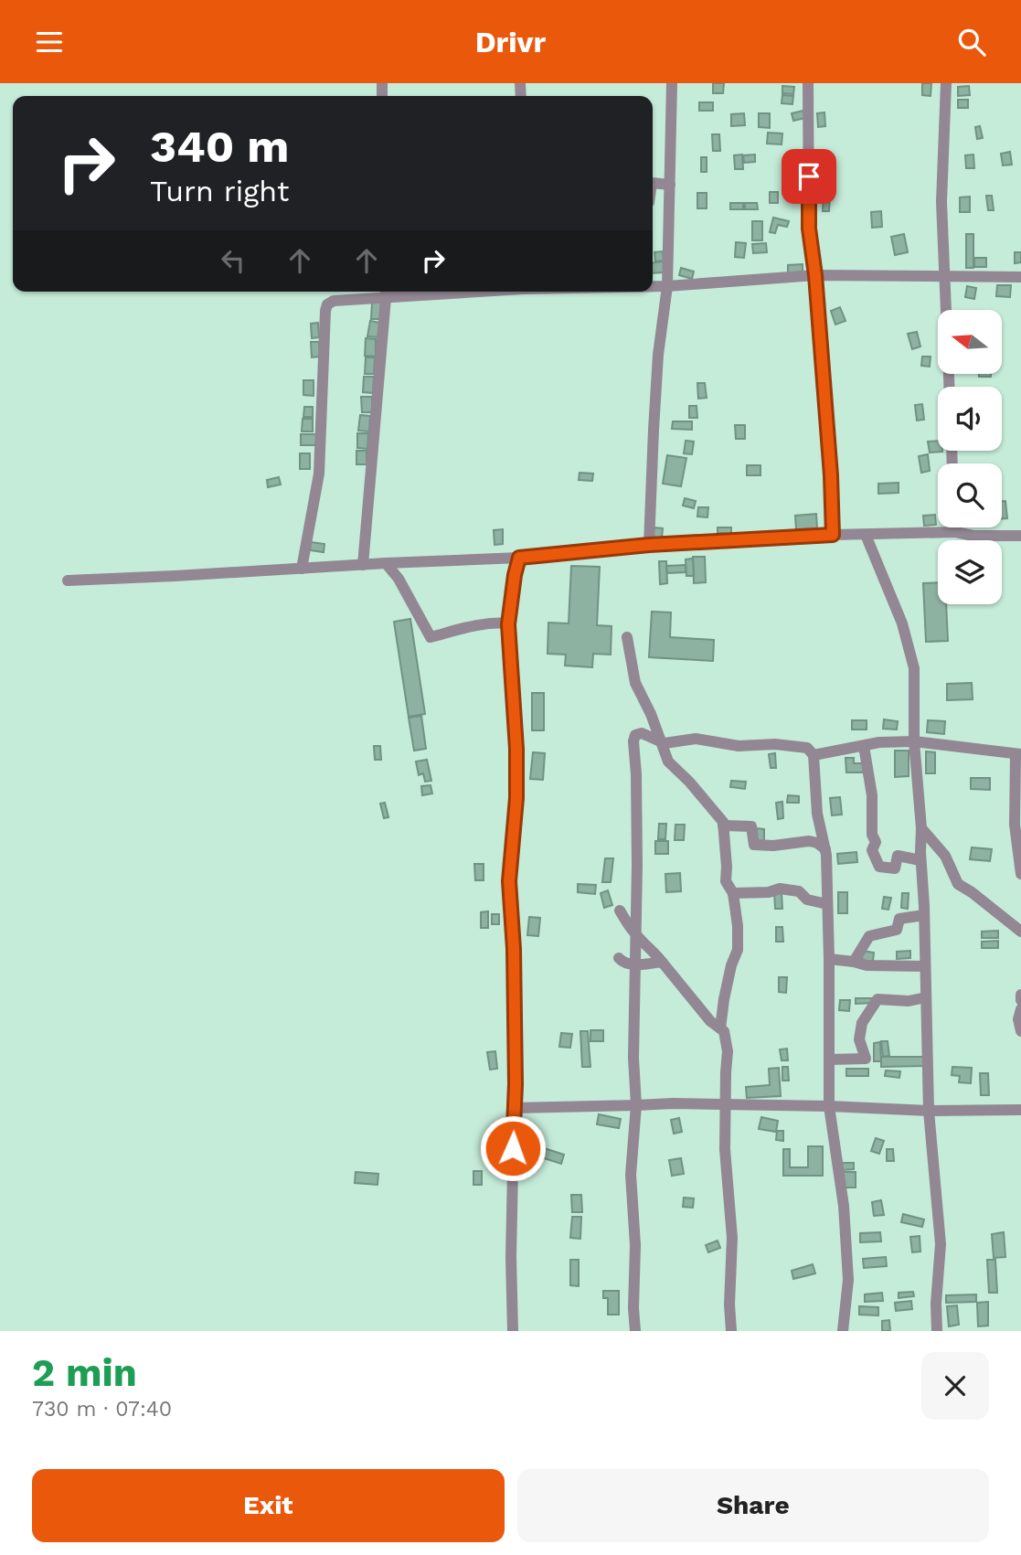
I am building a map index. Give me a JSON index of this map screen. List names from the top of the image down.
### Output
{
  "north": "left",
  "page": {
    "header": "Drivr",
    "turn": ["340 m", "Turn right"],
    "heading": ["2 min", "730 m · 07:40"],
    "buttons": ["Exit", "Share"]
  }
}
